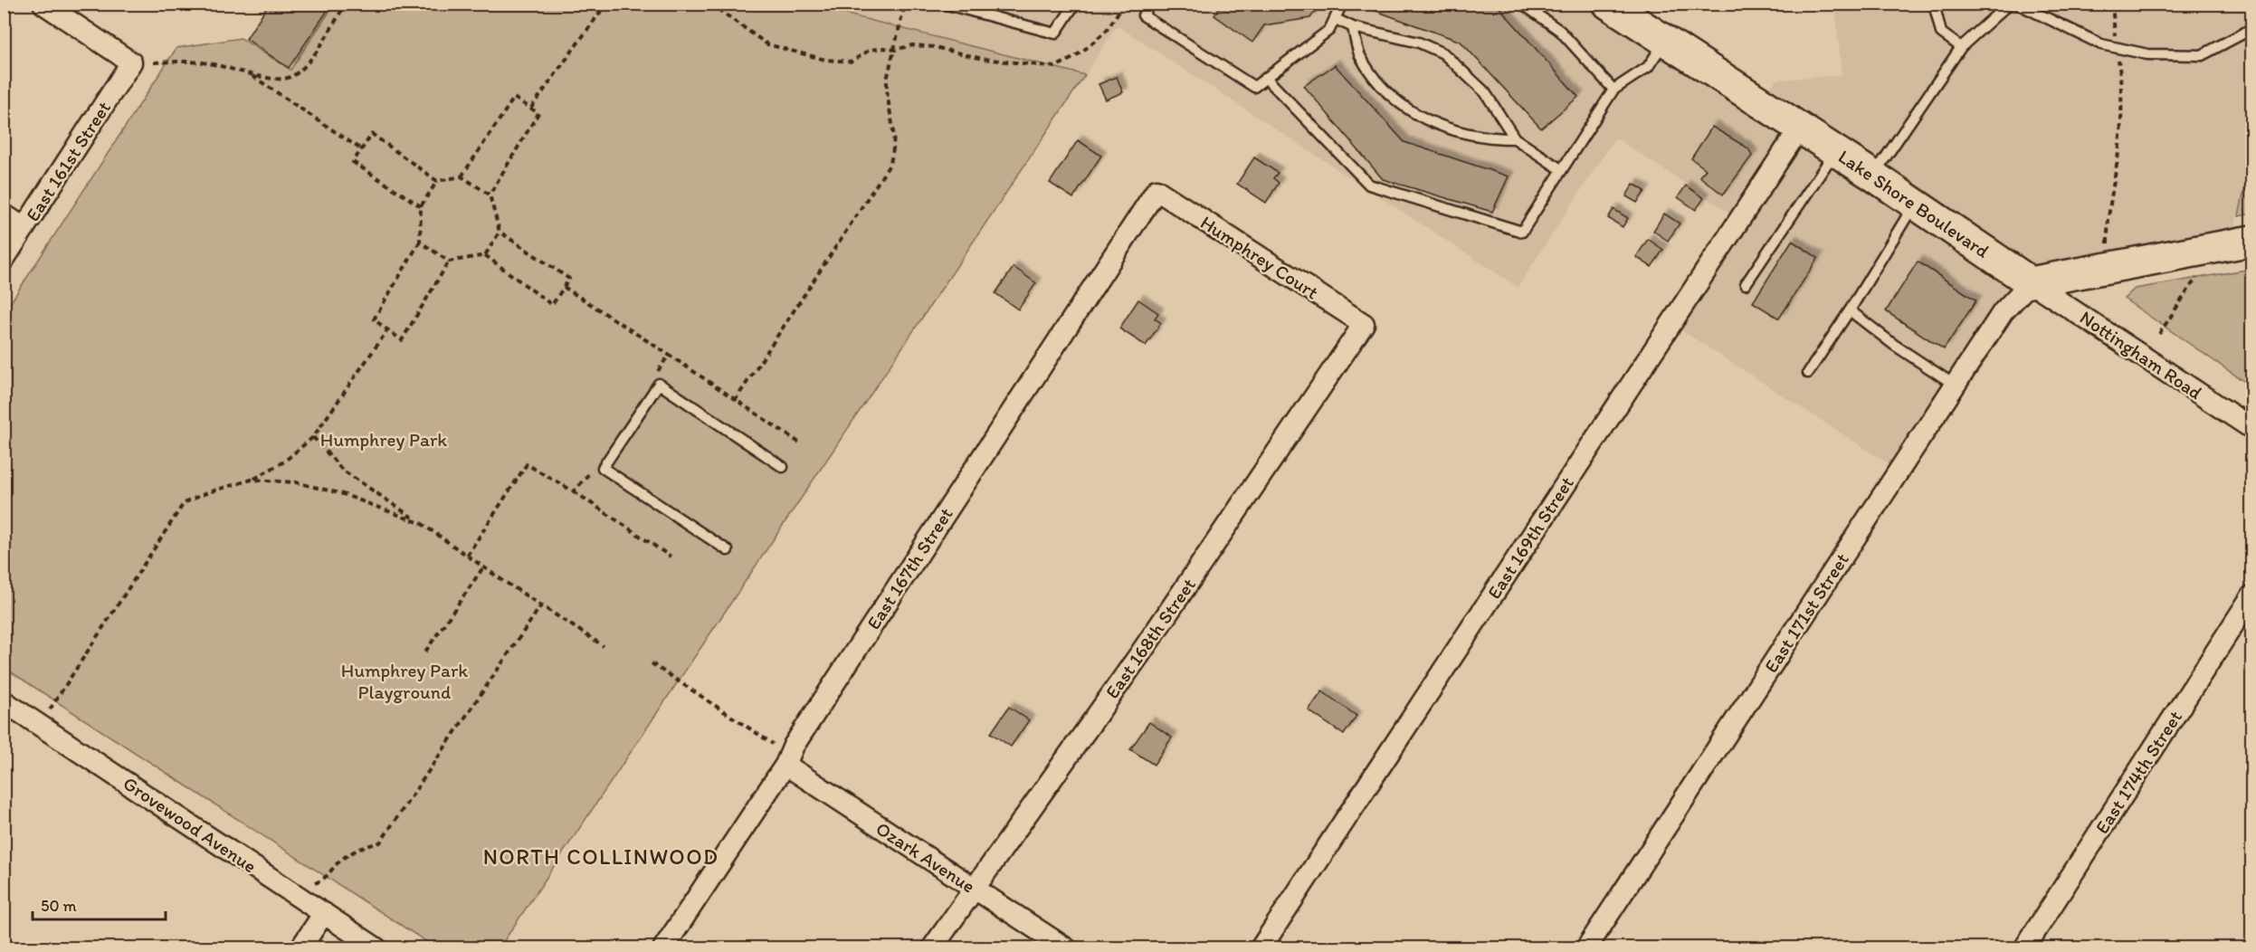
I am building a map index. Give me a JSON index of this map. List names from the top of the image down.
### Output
{
  "streets": {
    "main road": ["Lake Shore Boulevard"],
    "street": [
      "East 161st Street",
      "Humphrey Court",
      "Nottingham Road",
      "East 169th Street",
      "East 167th Street",
      "East 171st Street",
      "East 168th Street",
      "East 174th Street",
      "Grovewood Avenue",
      "Ozark Avenue"
    ]
  },
  "crossings": [
    ["Lake Shore Boulevard", "Nottingham Road"],
    ["Lake Shore Boulevard", "East 169th Street"],
    ["Lake Shore Boulevard", "East 171st Street"],
    ["Humphrey Court", "East 167th Street"],
    ["Humphrey Court", "East 168th Street"],
    ["Nottingham Road", "East 171st Street"],
    ["East 167th Street", "Ozark Avenue"],
    ["East 168th Street", "Ozark Avenue"]
  ],
  "districts": ["NORTH COLLINWOOD"],
  "parks": ["Humphrey Park", "Humphrey Park Playground"],
  "scale_bar": "50 m"
}
